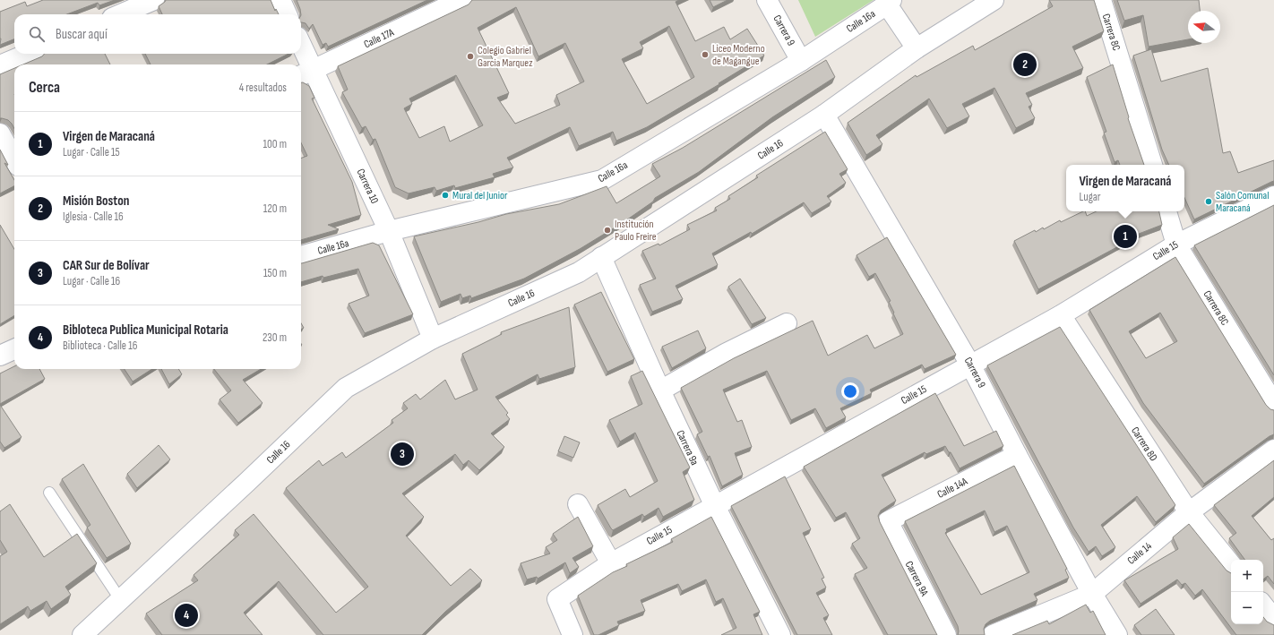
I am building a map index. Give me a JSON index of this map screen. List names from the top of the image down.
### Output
{
  "streets": {
    "street": [
      "Calle 16a",
      "Carrera 9",
      "Carrera 8C",
      "Calle 17A",
      "Calle 16",
      "Carrera 10",
      "Calle 15",
      "Carrera 8D",
      "Carrera 9a",
      "Calle 14A",
      "Calle 14",
      "Carrera 9A"
    ]
  },
  "crossings": [
    ["Calle 16a", "Carrera 9"],
    ["Calle 16a", "Carrera 10"],
    ["Carrera 9", "Calle 16"],
    ["Carrera 9", "Calle 15"],
    ["Carrera 9", "Calle 14A"],
    ["Carrera 9", "Calle 14"],
    ["Carrera 8C", "Calle 15"],
    ["Calle 17A", "Carrera 10"],
    ["Calle 16", "Carrera 10"],
    ["Calle 16", "Carrera 9a"],
    ["Calle 15", "Carrera 8D"],
    ["Calle 15", "Carrera 9a"],
    ["Carrera 8D", "Calle 14"],
    ["Calle 14A", "Carrera 9A"]
  ],
  "places": [
    "Liceo Moderno de Magangue",
    "Colegio Gabriel Garcia Marquez",
    "Mural del Junior",
    "Salón Comunal Maracaná",
    "Institución Paulo Freire"
  ],
  "north": "left",
  "page": {
    "search": "Buscar aquí",
    "pins": [
      "2",
      "1",
      "3",
      "4"
    ],
    "heading": ["Cerca", "4 resultados"],
    "list": [
      {
        "mark": "1",
        "name": "Virgen de Maracaná",
        "note": "Lugar · Calle 15",
        "value": "100 m"
      },
      {
        "mark": "2",
        "name": "Misión Boston",
        "note": "Iglesia · Calle 16",
        "value": "120 m"
      },
      {
        "mark": "3",
        "name": "CAR Sur de Bolívar",
        "note": "Lugar · Calle 16",
        "value": "150 m"
      },
      {
        "mark": "4",
        "name": "Bibloteca Publica Municipal Rotaria",
        "note": "Biblioteca · Calle 16",
        "value": "230 m"
      }
    ],
    "popup": ["Virgen de Maracaná", "Lugar"],
    "map_buttons": ["+", "−"]
  }
}
